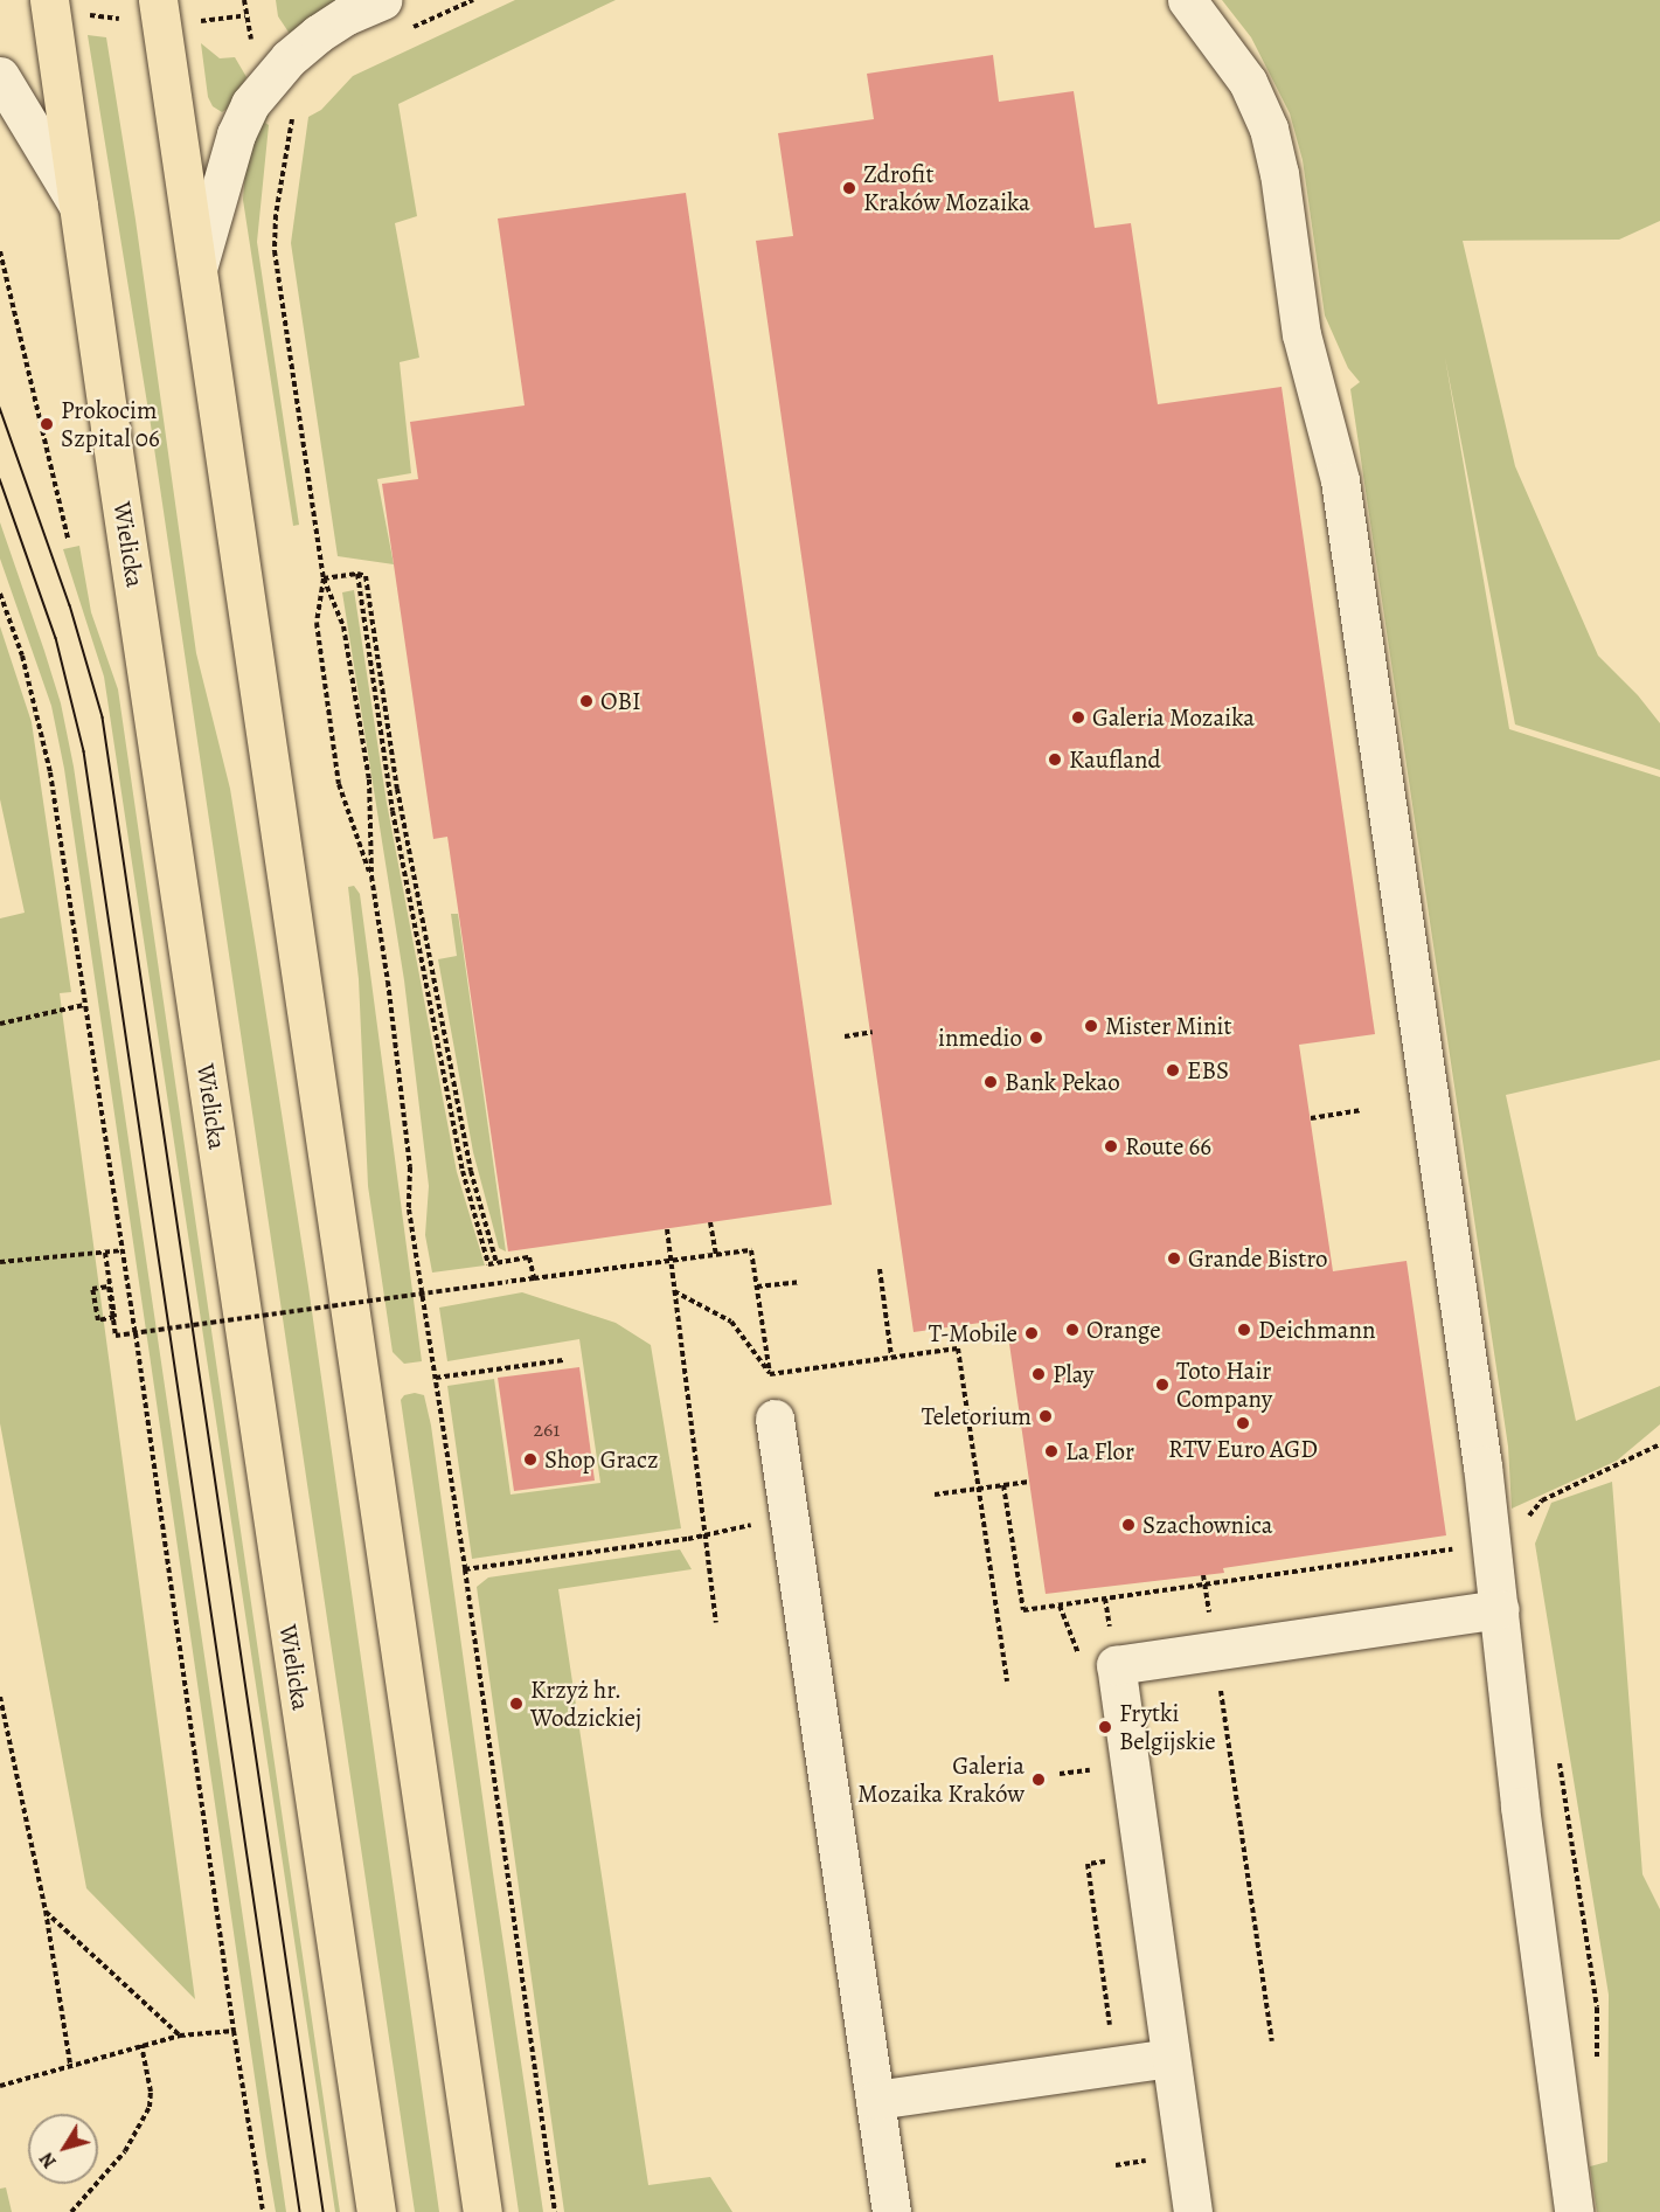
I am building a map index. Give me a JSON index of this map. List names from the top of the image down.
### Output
{
  "streets": {
    "main road": ["Wielicka"]
  },
  "places": [
    "Zdrofit Kraków Mozaika",
    "Prokocim Szpital 06",
    "OBI",
    "Galeria Mozaika",
    "Kaufland",
    "Mister Minit",
    "inmedio",
    "EBS",
    "Bank Pekao",
    "Route 66",
    "Grande Bistro",
    "Orange",
    "Deichmann",
    "T-Mobile",
    "Play",
    "Toto Hair Company",
    "Teletorium",
    "RTV Euro AGD",
    "La Flor",
    "Shop Gracz",
    "Szachownica",
    "Krzyż hr. Wodzickiej",
    "Frytki Belgijskie",
    "Galeria Mozaika Kraków"
  ],
  "house_numbers": ["261"],
  "north": "bottom left"
}
